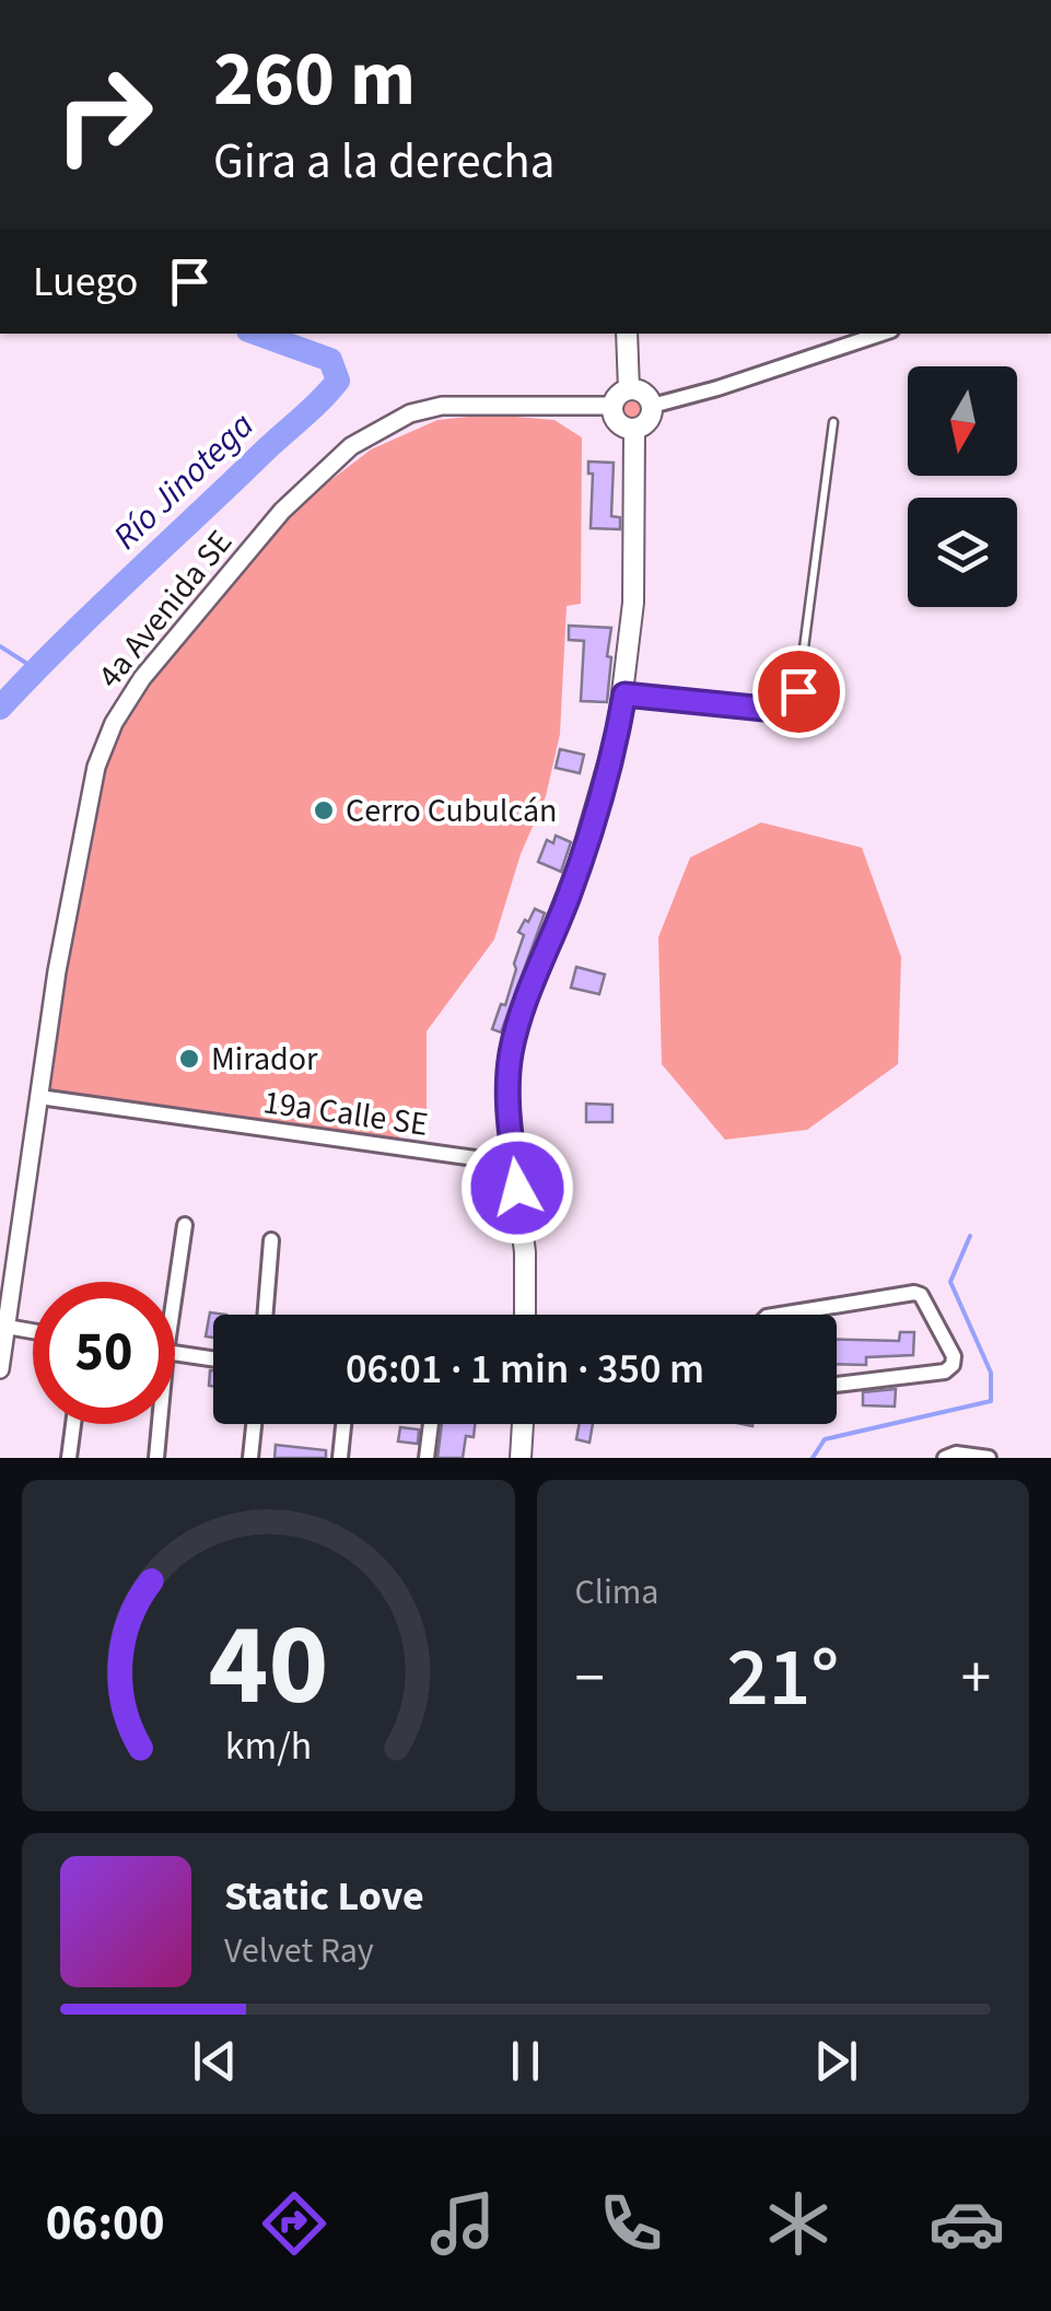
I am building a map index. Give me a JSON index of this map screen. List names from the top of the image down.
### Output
{
  "streets": {
    "street": ["4a Avenida SE", "19a Calle SE"]
  },
  "crossings": [
    ["4a Avenida SE", "19a Calle SE"]
  ],
  "water": ["Río Jinotega"],
  "places": ["Cerro Cubulcán", "Mirador"],
  "north": "bottom",
  "page": {
    "turn": ["260 m", "Gira a la derecha"],
    "then": "Luego",
    "limit": "50",
    "trip": "06:01 · 1 min · 350 m",
    "tile": "Clima",
    "heat": ["−", "21°", "+"],
    "song": ["Static Love", "Velvet Ray"],
    "tabs": "06:00",
    "gauge": ["40", "km/h"]
  }
}
